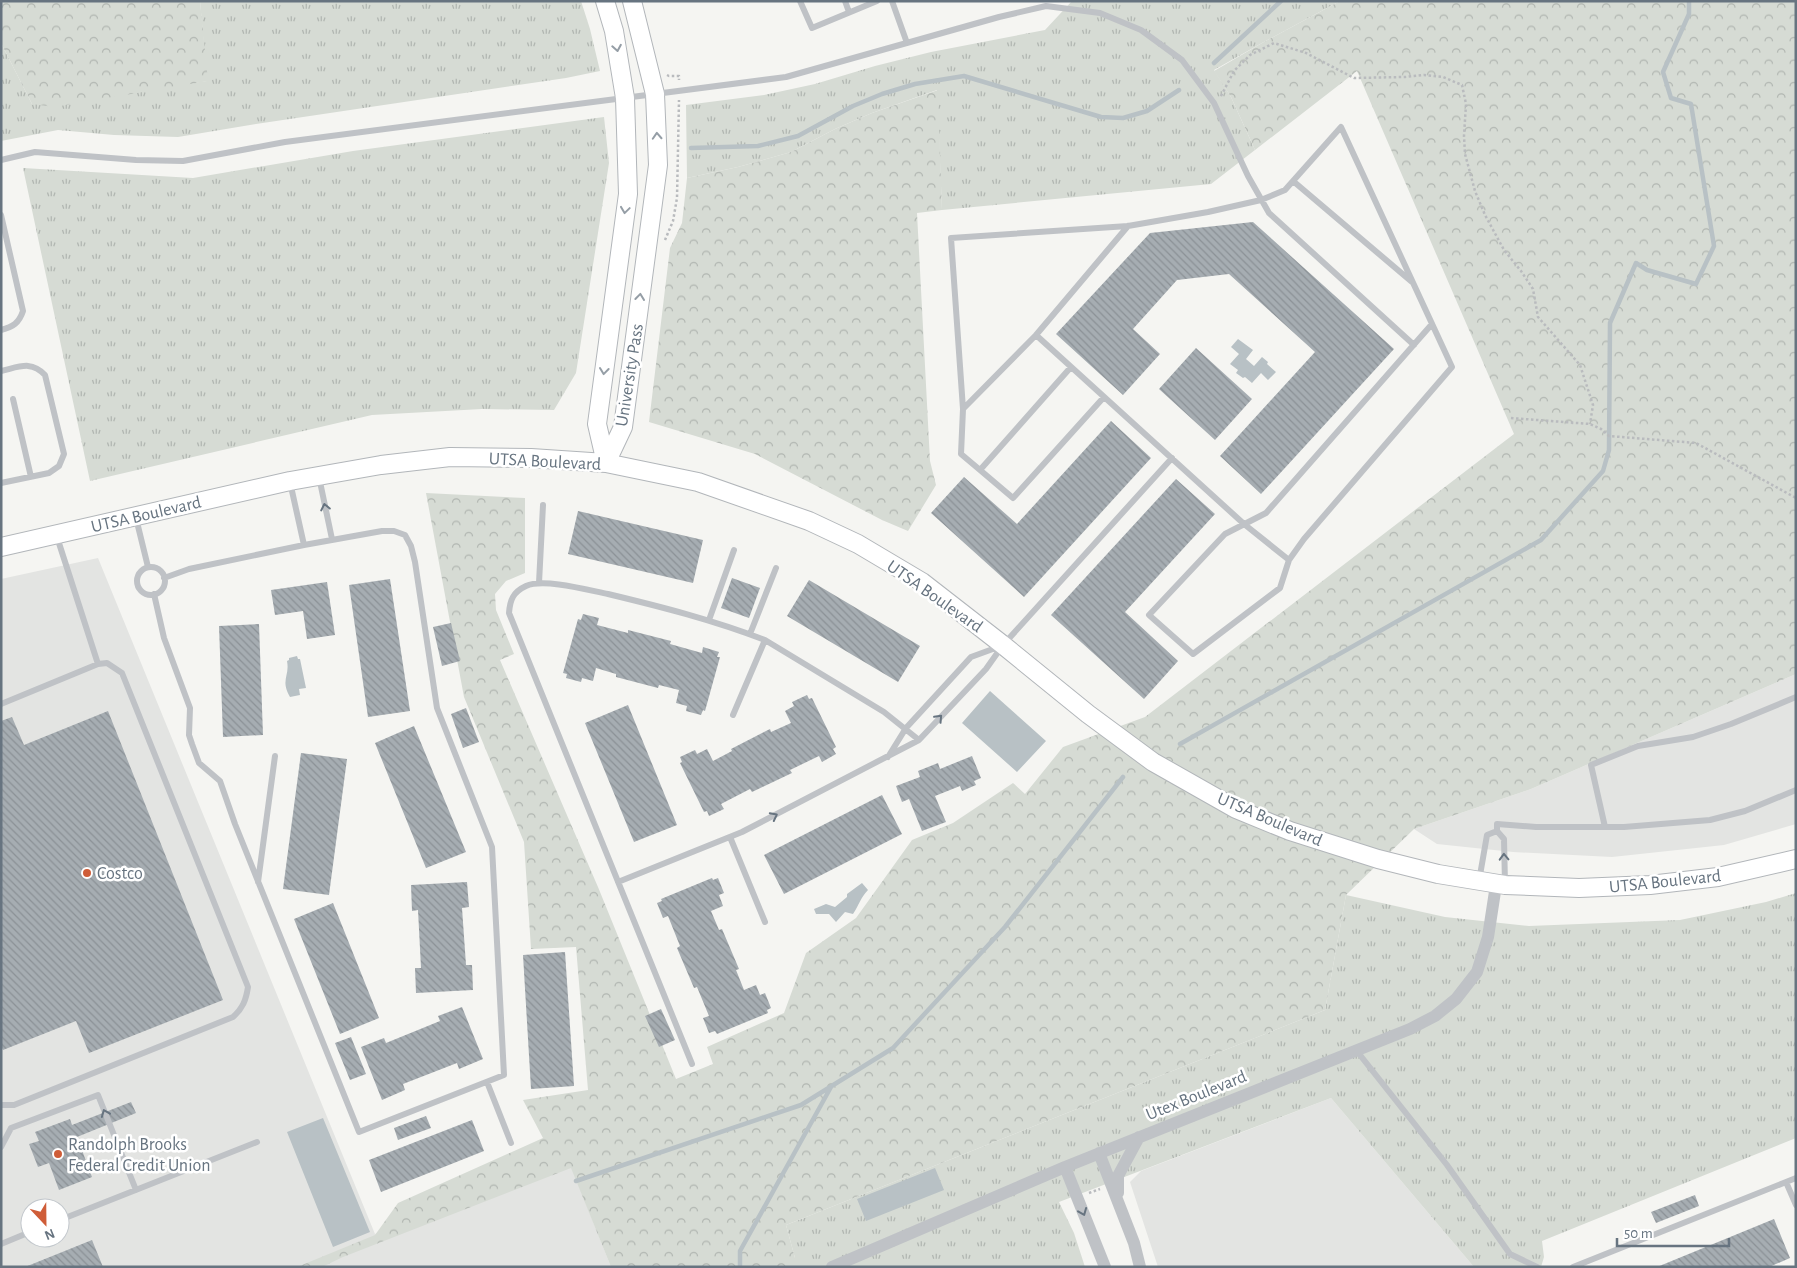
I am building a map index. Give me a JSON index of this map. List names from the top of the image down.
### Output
{
  "streets": {
    "main road": ["University Pass", "UTSA Boulevard"],
    "street": ["Utex Boulevard"]
  },
  "crossings": [
    ["University Pass", "UTSA Boulevard"],
    ["UTSA Boulevard", "Utex Boulevard"]
  ],
  "places": ["Costco", "Randolph Brooks Federal Credit Union"],
  "scale_bar": "50 m",
  "north": "bottom"
}
